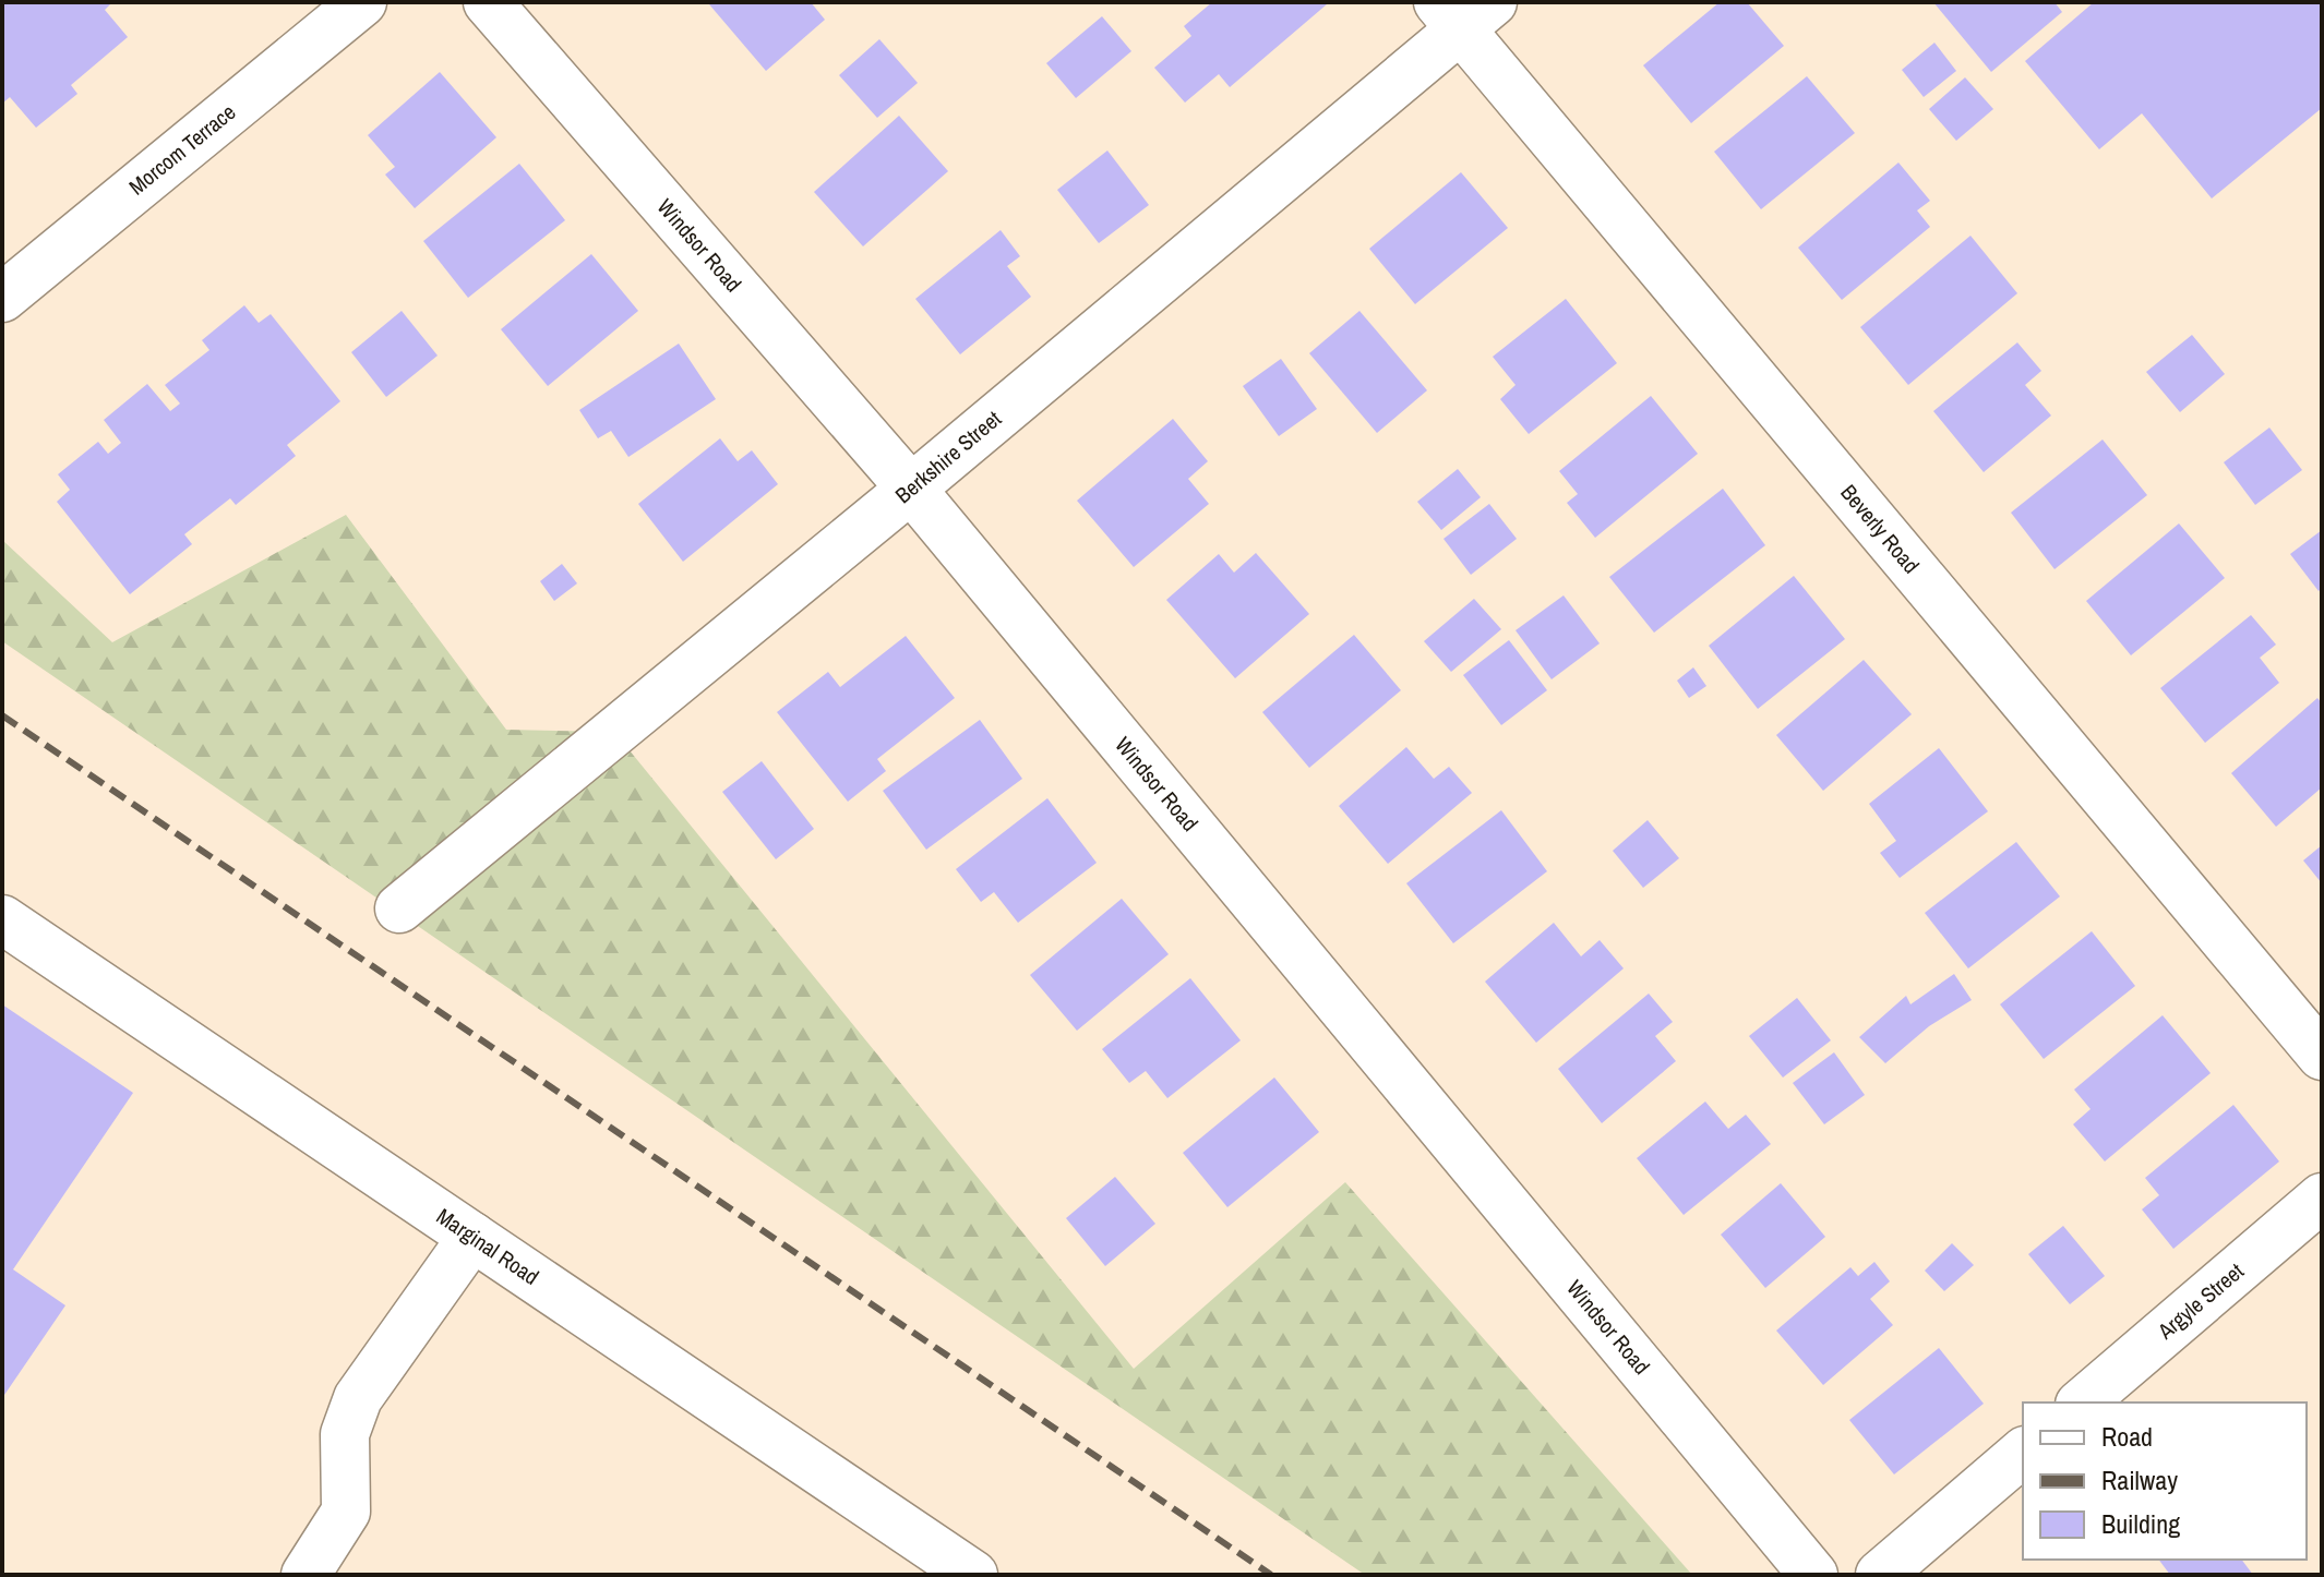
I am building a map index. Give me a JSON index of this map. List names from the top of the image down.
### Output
{
  "streets": {
    "street": [
      "Morcom Terrace",
      "Windsor Road",
      "Berkshire Street",
      "Beverly Road",
      "Marginal Road",
      "Argyle Street"
    ]
  },
  "crossings": [
    ["Windsor Road", "Berkshire Street"],
    ["Berkshire Street", "Beverly Road"]
  ],
  "legend": ["Road", "Railway", "Building"]
}
